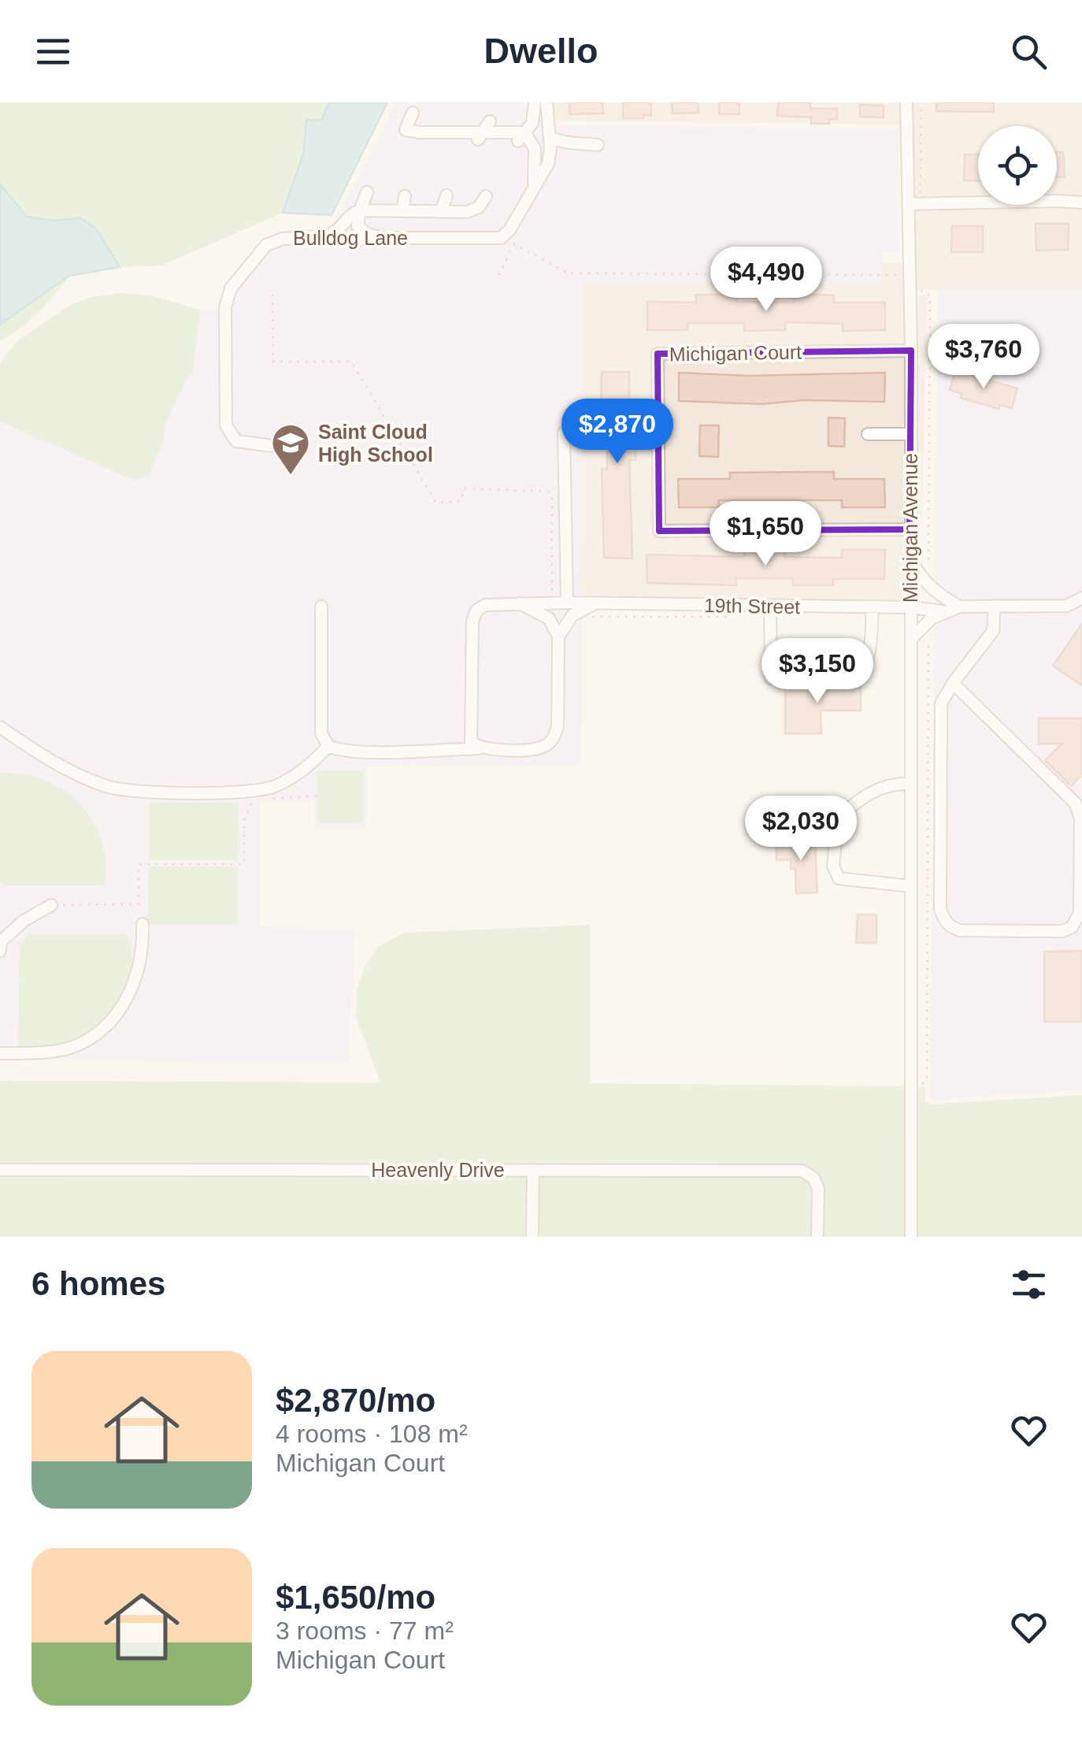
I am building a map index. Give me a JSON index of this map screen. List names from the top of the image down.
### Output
{
  "streets": {
    "street": [
      "Bulldog Lane",
      "Michigan Court",
      "Michigan Avenue",
      "19th Street",
      "Heavenly Drive"
    ]
  },
  "crossings": [
    ["Michigan Court", "Michigan Avenue"],
    ["Michigan Avenue", "19th Street"]
  ],
  "places": {
    "school or university": ["Saint Cloud High School"]
  },
  "page": {
    "header": "Dwello",
    "price": [
      "$4,490",
      "$3,760",
      "$2,870",
      "$1,650",
      "$3,150",
      "$2,030"
    ],
    "heading": "6 homes",
    "list": [
      {
        "name": "$2,870/mo",
        "note": "4 rooms · 108 m² · Michigan Court"
      },
      {
        "name": "$1,650/mo",
        "note": "3 rooms · 77 m² · Michigan Court"
      }
    ]
  }
}
